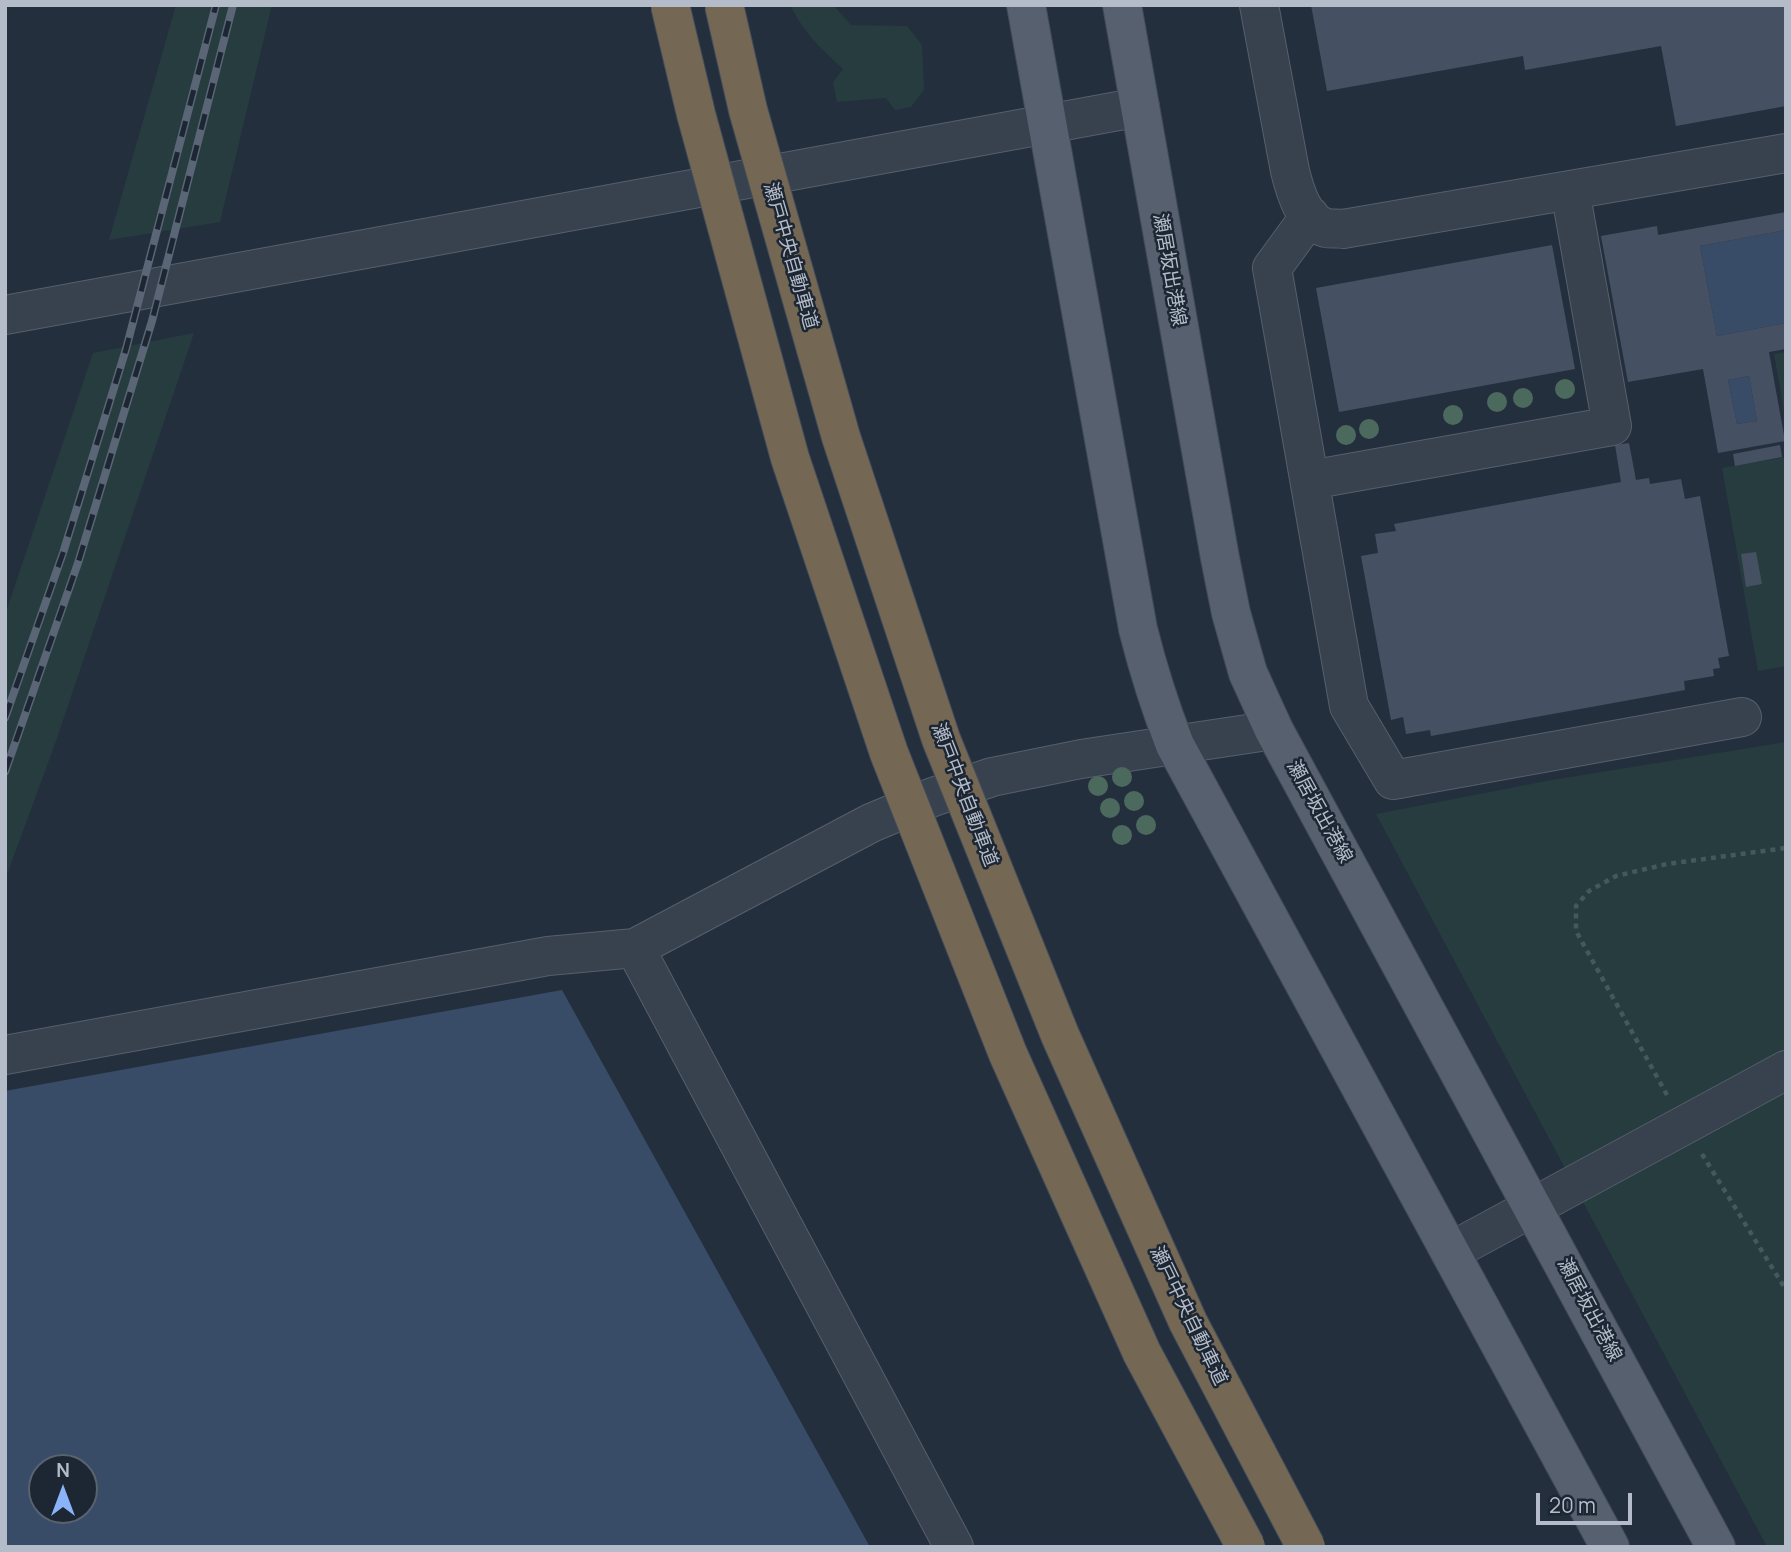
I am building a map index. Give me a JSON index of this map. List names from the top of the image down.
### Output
{
  "streets": {
    "highway": ["瀬戸中央自動車道"],
    "main road": ["瀬居坂出港線"]
  },
  "scale_bar": "20 m",
  "north": "top"
}
